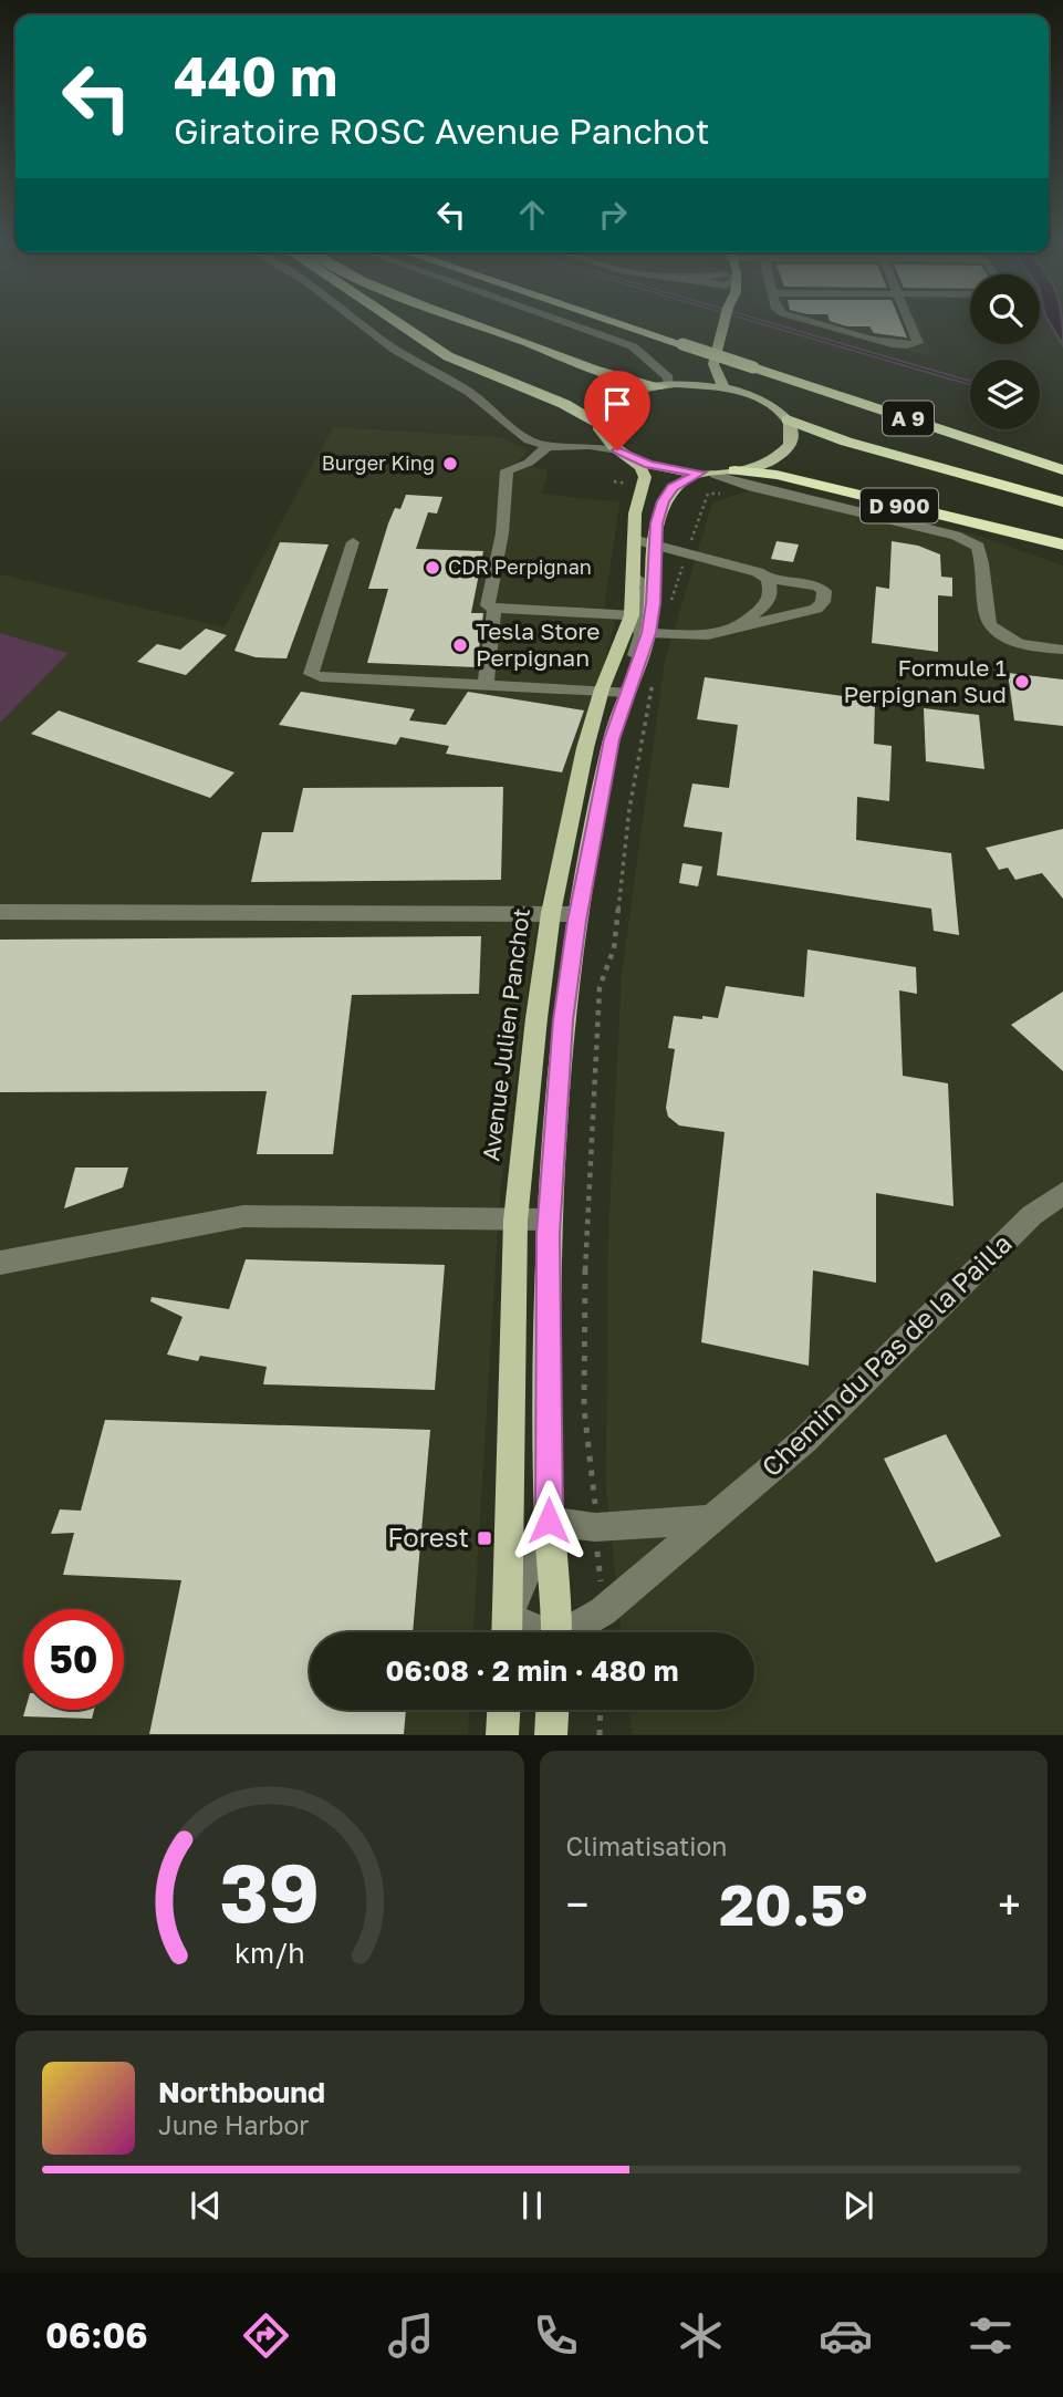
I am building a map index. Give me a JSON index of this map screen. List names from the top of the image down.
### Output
{
  "streets": {
    "highway": ["A 9", "D 900"],
    "main road": ["Avenue Julien Panchot"],
    "street": ["Chemin du Pas de la Pailla"]
  },
  "places": {
    "other": [
      "Burger King",
      "CDR Perpignan",
      "Tesla Store Perpignan",
      "Formule 1 Perpignan Sud"
    ],
    "transit": ["Forest"]
  },
  "page": {
    "turn": ["440 m", "Giratoire ROSC Avenue Panchot"],
    "limit": "50",
    "trip": "06:08 · 2 min · 480 m",
    "tile": "Climatisation",
    "heat": ["−", "20.5°", "+"],
    "song": ["Northbound", "June Harbor"],
    "tabs": "06:06",
    "gauge": ["39", "km/h"]
  }
}
